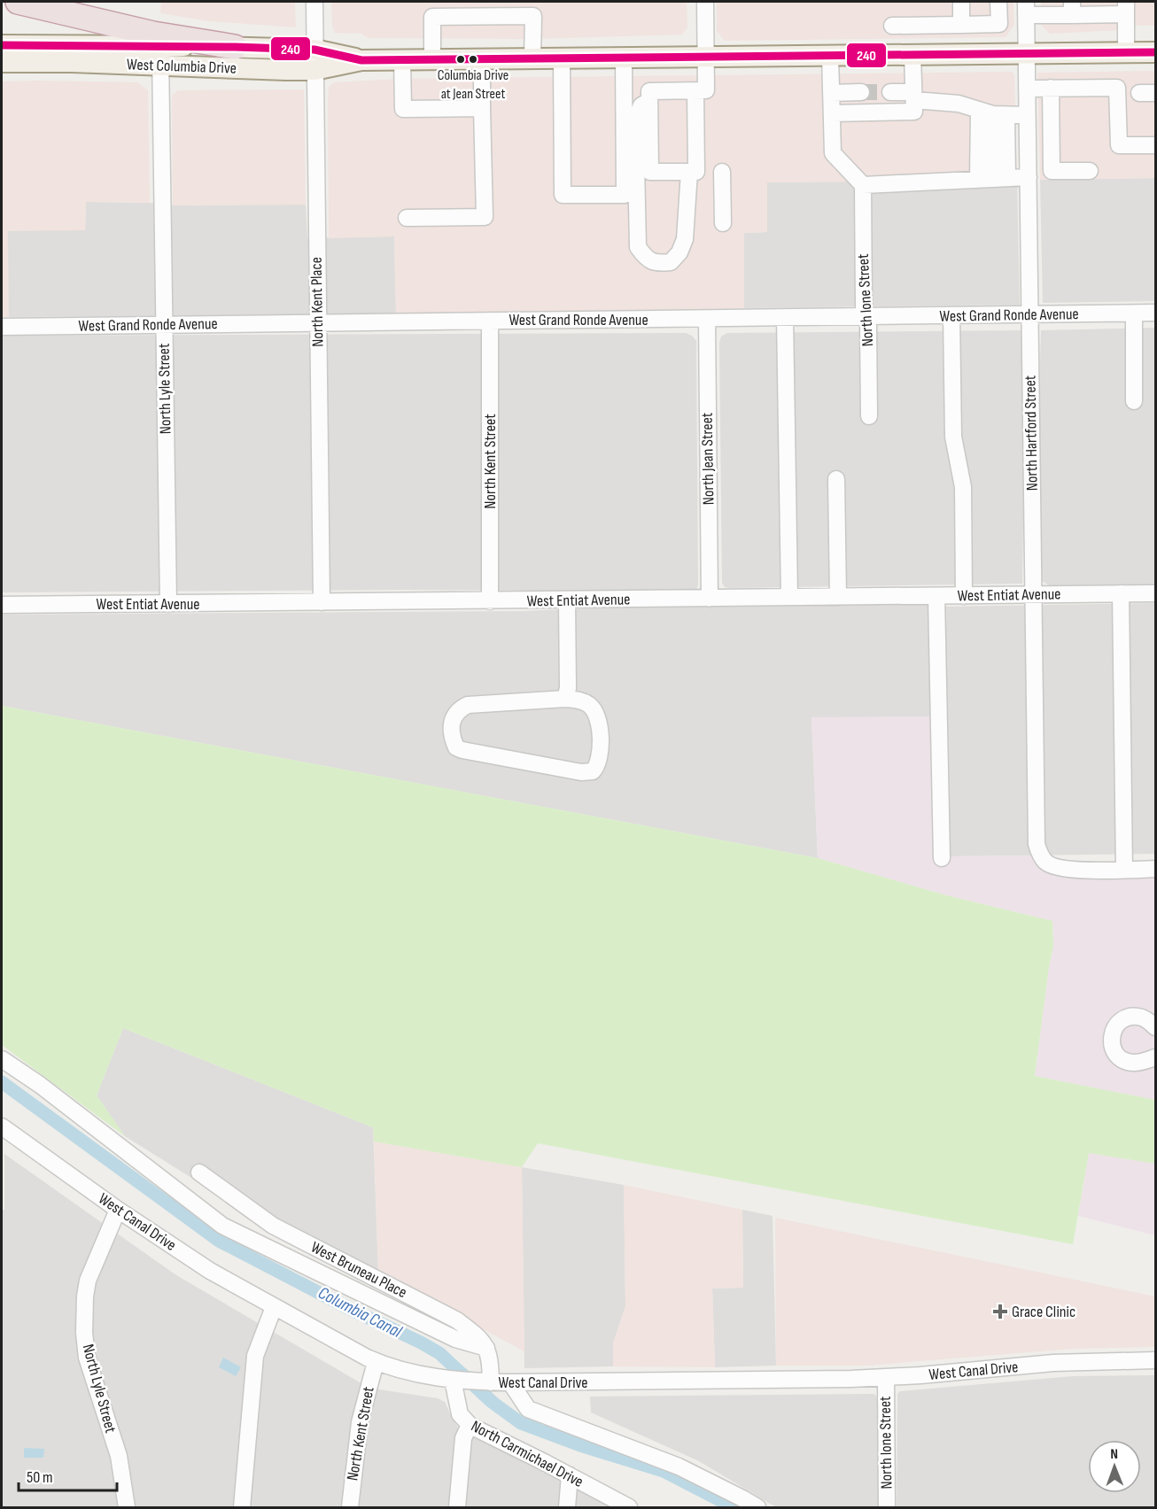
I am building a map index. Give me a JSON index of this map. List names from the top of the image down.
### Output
{
  "streets": {
    "main road": ["West Columbia Drive"],
    "street": [
      "North Ione Street",
      "North Kent Place",
      "West Grand Ronde Avenue",
      "North Lyle Street",
      "North Hartford Street",
      "North Jean Street",
      "North Kent Street",
      "West Entiat Avenue",
      "West Canal Drive",
      "West Bruneau Place",
      "North Carmichael Drive"
    ]
  },
  "crossings": [
    ["West Columbia Drive", "North Kent Place"],
    ["West Columbia Drive", "North Lyle Street"],
    ["West Columbia Drive", "North Hartford Street"],
    ["North Ione Street", "West Grand Ronde Avenue"],
    ["North Ione Street", "West Canal Drive"],
    ["North Kent Place", "West Grand Ronde Avenue"],
    ["North Kent Place", "West Entiat Avenue"],
    ["West Grand Ronde Avenue", "North Lyle Street"],
    ["West Grand Ronde Avenue", "North Hartford Street"],
    ["West Grand Ronde Avenue", "North Jean Street"],
    ["West Grand Ronde Avenue", "North Kent Street"],
    ["North Lyle Street", "West Entiat Avenue"],
    ["North Lyle Street", "West Canal Drive"],
    ["North Hartford Street", "West Entiat Avenue"],
    ["North Jean Street", "West Entiat Avenue"],
    ["North Kent Street", "West Entiat Avenue"],
    ["North Kent Street", "West Canal Drive"],
    ["West Canal Drive", "North Carmichael Drive"]
  ],
  "water": ["Columbia Canal"],
  "places": {
    "other": ["Columbia Drive at Jean Street"],
    "health": ["Grace Clinic"]
  },
  "lines": ["transit line 240"],
  "scale_bar": "50 m",
  "north": "top"
}
